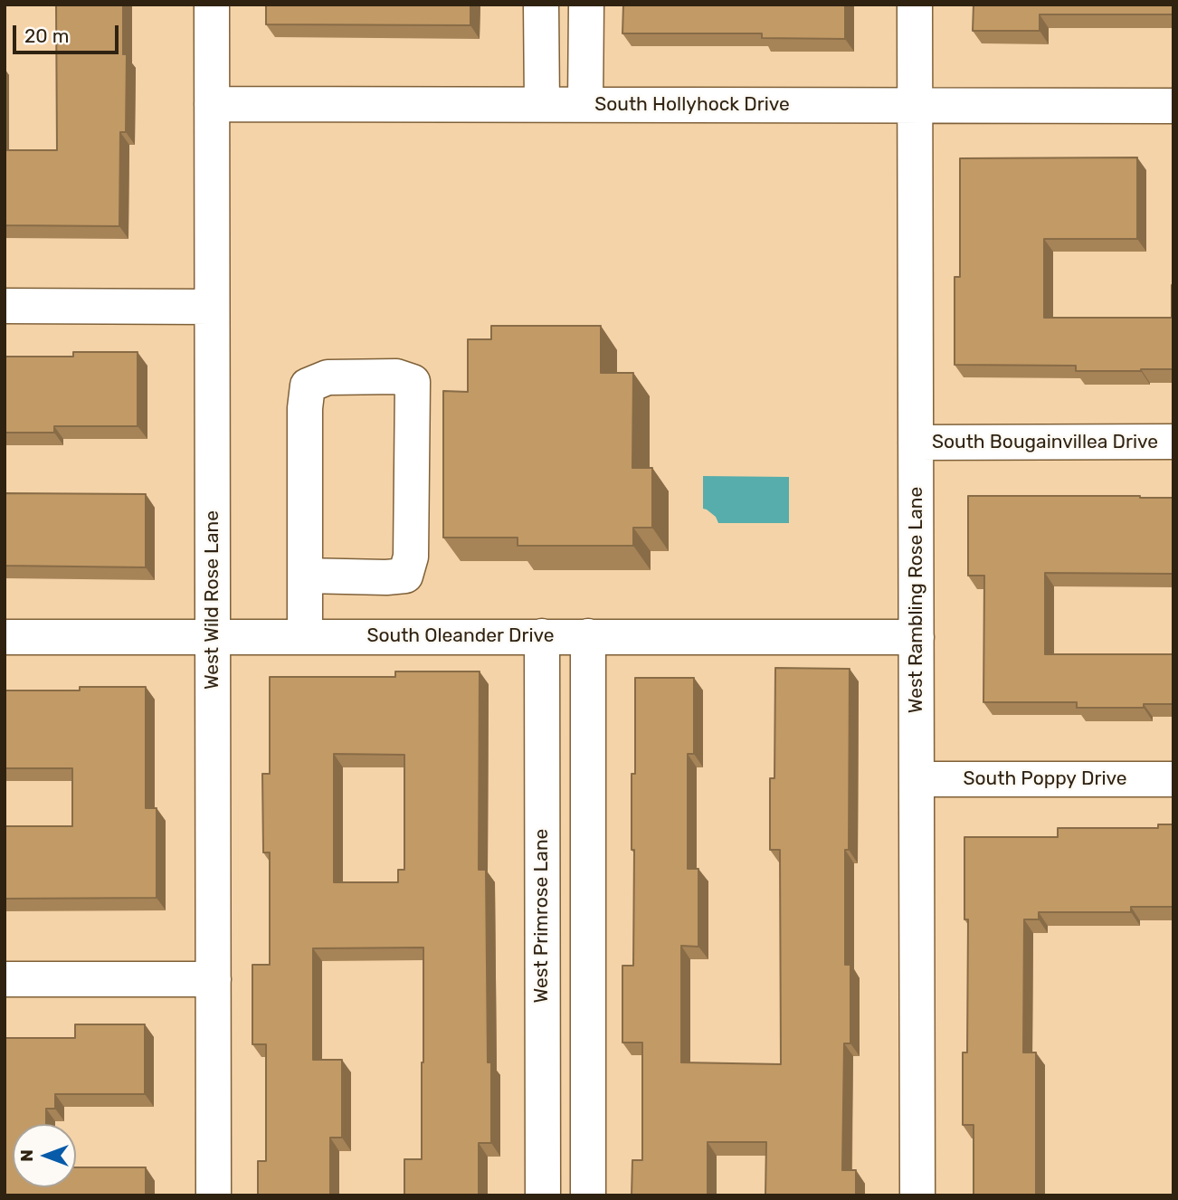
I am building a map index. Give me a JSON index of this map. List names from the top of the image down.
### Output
{
  "streets": {
    "street": [
      "South Hollyhock Drive",
      "South Bougainvillea Drive",
      "West Wild Rose Lane",
      "West Rambling Rose Lane",
      "South Oleander Drive",
      "South Poppy Drive",
      "West Primrose Lane"
    ]
  },
  "crossings": [
    ["South Hollyhock Drive", "West Wild Rose Lane"],
    ["South Hollyhock Drive", "West Rambling Rose Lane"],
    ["South Bougainvillea Drive", "West Rambling Rose Lane"],
    ["West Wild Rose Lane", "South Oleander Drive"],
    ["West Rambling Rose Lane", "South Oleander Drive"],
    ["West Rambling Rose Lane", "South Poppy Drive"],
    ["South Oleander Drive", "West Primrose Lane"]
  ],
  "scale_bar": "20 m",
  "north": "left"
}
